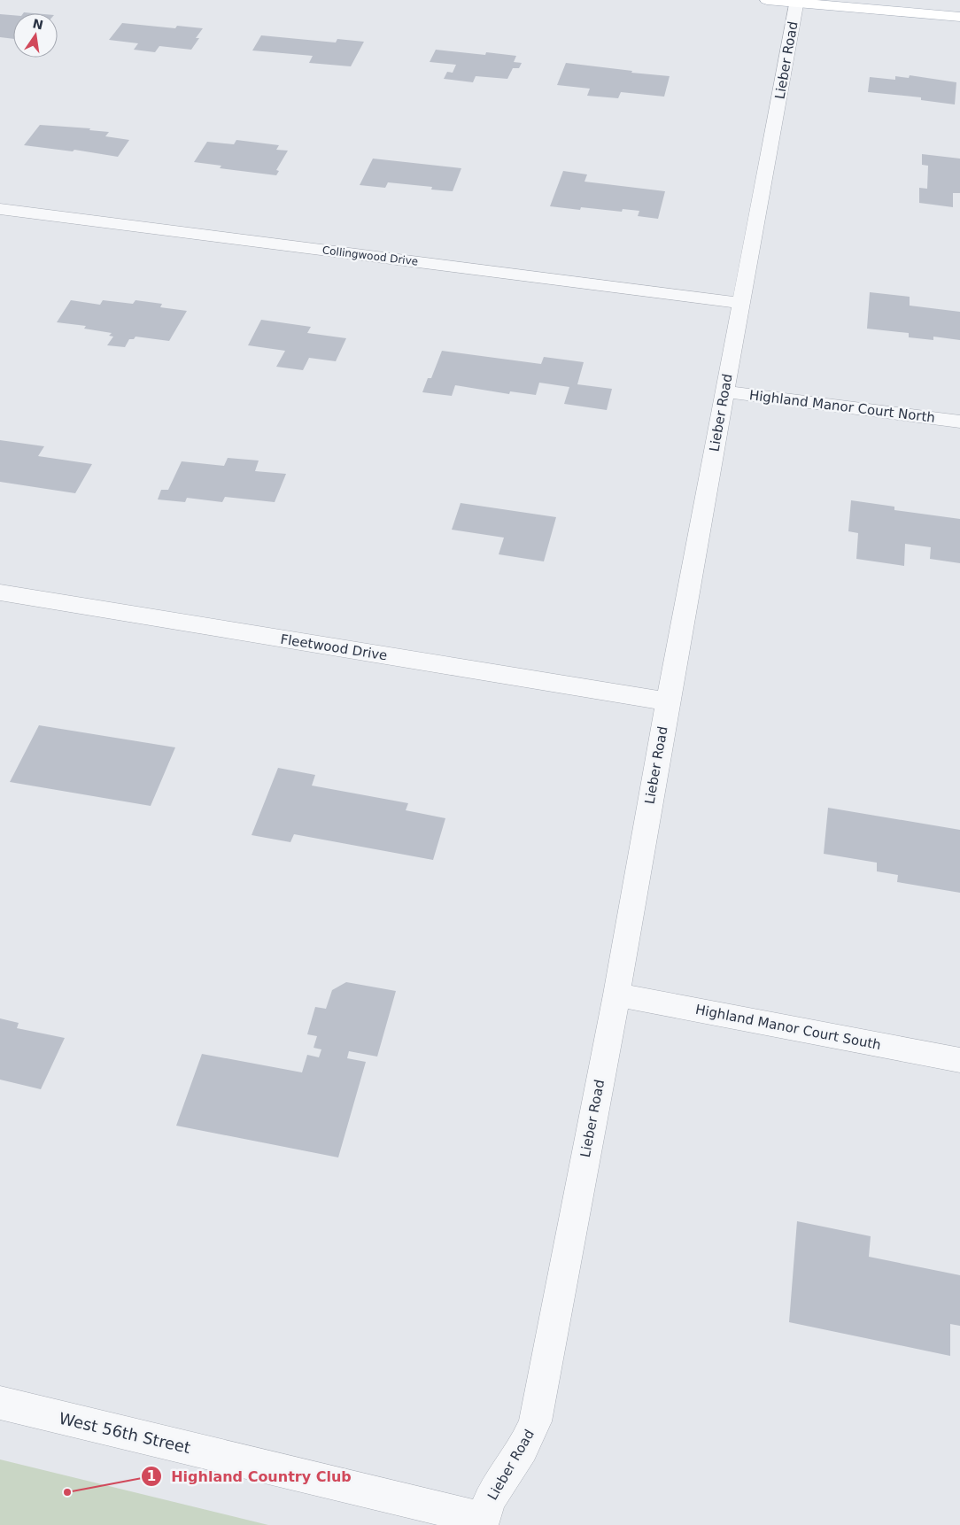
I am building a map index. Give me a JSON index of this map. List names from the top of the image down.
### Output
{
  "streets": {
    "street": [
      "Lieber Road",
      "Collingwood Drive",
      "Highland Manor Court North",
      "Fleetwood Drive",
      "Highland Manor Court South",
      "West 56th Street"
    ]
  },
  "crossings": [
    ["Lieber Road", "Collingwood Drive"],
    ["Lieber Road", "Highland Manor Court North"],
    ["Lieber Road", "Fleetwood Drive"],
    ["Lieber Road", "Highland Manor Court South"],
    ["Lieber Road", "West 56th Street"]
  ],
  "places": ["Highland Country Club"],
  "north": "top"
}
